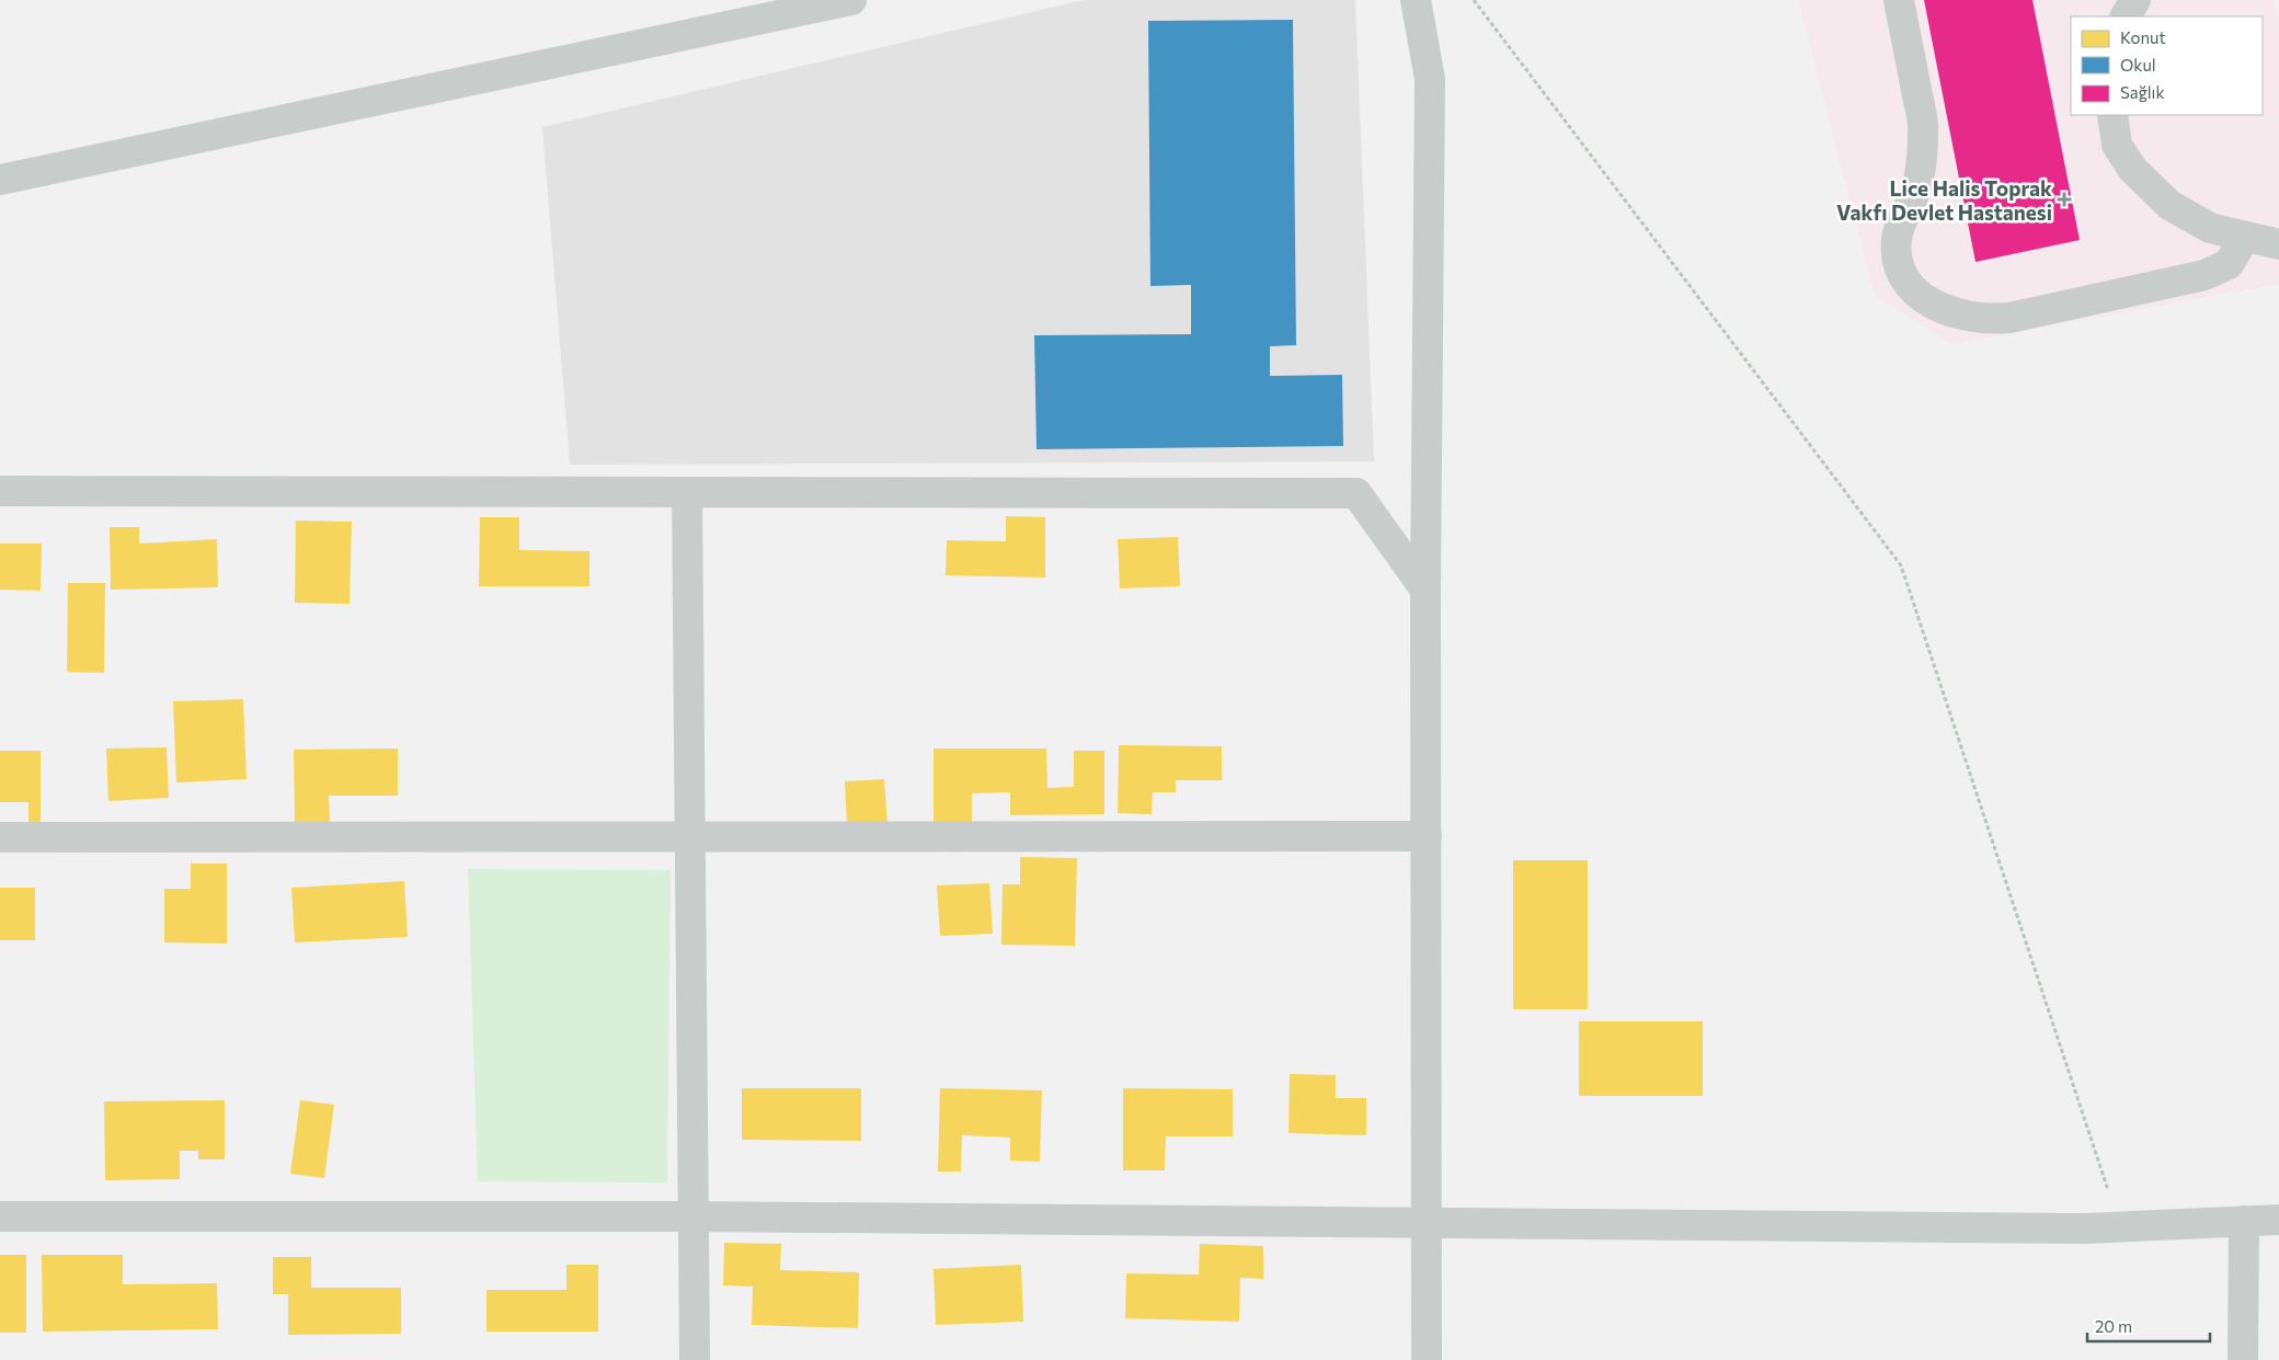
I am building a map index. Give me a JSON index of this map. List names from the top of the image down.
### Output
{
  "places": {
    "health": ["Lice Halis Toprak Vakfı Devlet Hastanesi"]
  },
  "legend": ["Konut", "Okul", "Sağlık"],
  "scale_bar": "20 m"
}
